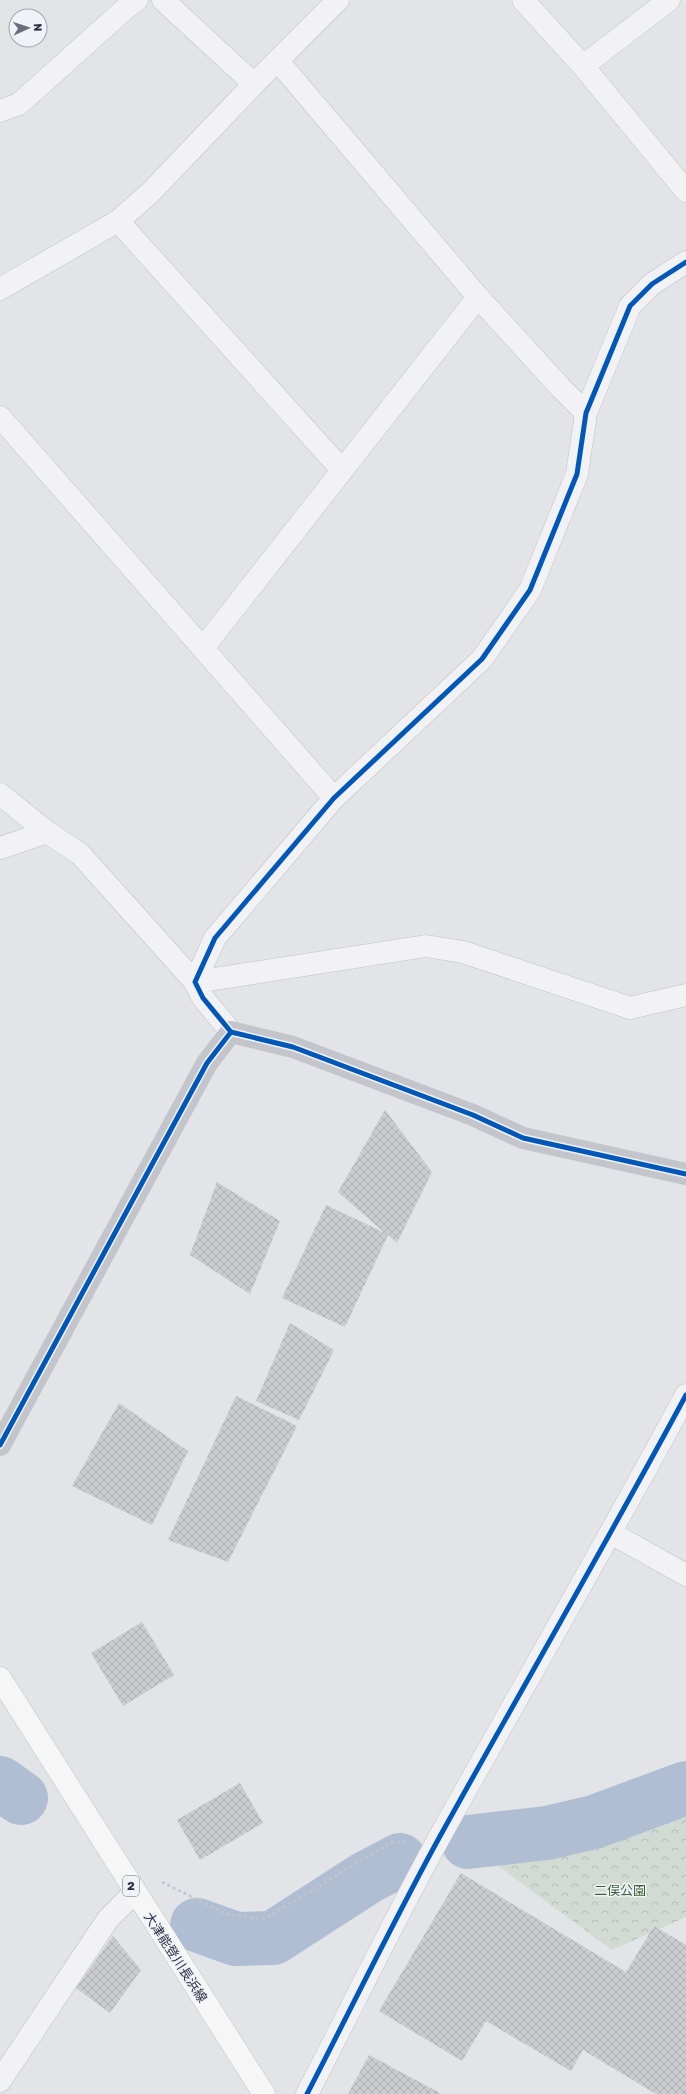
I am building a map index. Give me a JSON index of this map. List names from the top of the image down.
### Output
{
  "streets": {
    "main road": ["2", "大津能登川長浜線"]
  },
  "parks": ["二俣公園"],
  "north": "right"
}
